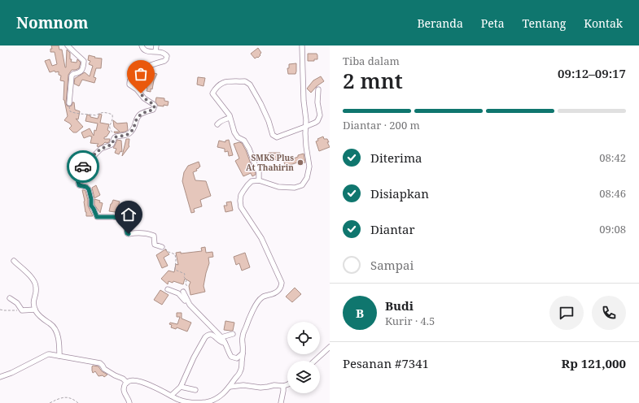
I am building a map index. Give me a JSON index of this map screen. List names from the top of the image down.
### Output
{
  "places": ["SMKS Plus At Thahirin"],
  "page": {
    "header": "Nomnom",
    "nav": [
      "Beranda",
      "Peta",
      "Tentang",
      "Kontak"
    ],
    "heading": ["2 mnt", "Tiba dalam", "09:12–09:17"],
    "panel": [
      "Budi",
      "Kurir · 4.5",
      "Pesanan #7341",
      "Rp 121,000"
    ],
    "bar": "Diantar · 200 m",
    "list": [
      ["Diterima", "08:42"],
      ["Disiapkan", "08:46"],
      ["Diantar", "09:08"],
      "Sampai"
    ],
    "round": "B"
  }
}
